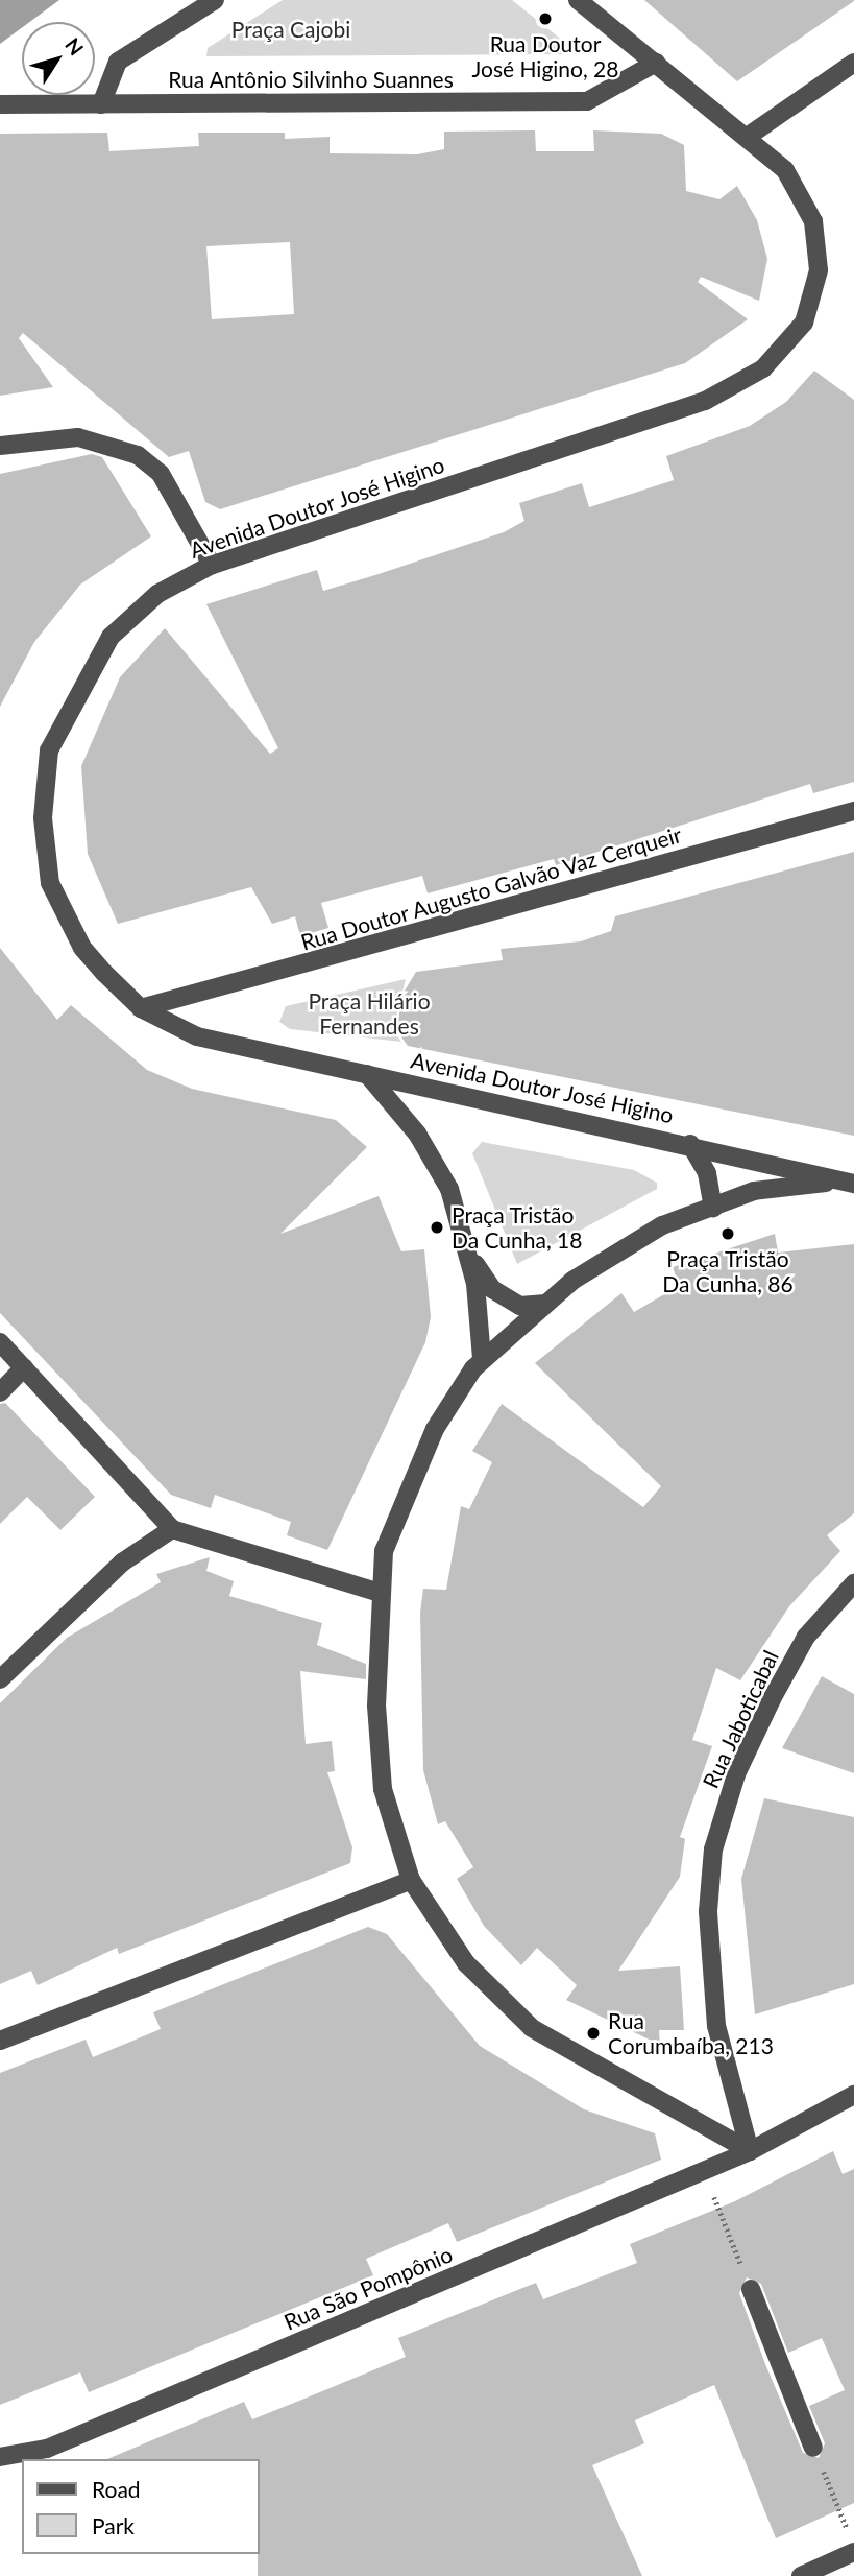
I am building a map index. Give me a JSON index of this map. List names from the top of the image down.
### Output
{
  "streets": {
    "street": [
      "Rua Antônio Silvinho Suannes",
      "Avenida Doutor José Higino",
      "Rua Doutor Augusto Galvão Vaz Cerqueir",
      "Rua Jaboticabal",
      "Rua São Pompônio"
    ]
  },
  "crossings": [
    ["Rua Antônio Silvinho Suannes", "Avenida Doutor José Higino"],
    ["Avenida Doutor José Higino", "Rua Doutor Augusto Galvão Vaz Cerqueir"],
    ["Rua Jaboticabal", "Rua São Pompônio"]
  ],
  "parks": ["Praça Cajobi", "Praça Hilário Fernandes"],
  "places": [
    "Rua Doutor José Higino, 28",
    "Praça Tristão Da Cunha, 18",
    "Praça Tristão Da Cunha, 86",
    "Rua Corumbaíba, 213"
  ],
  "legend": ["Road", "Park"],
  "north": "top right"
}
